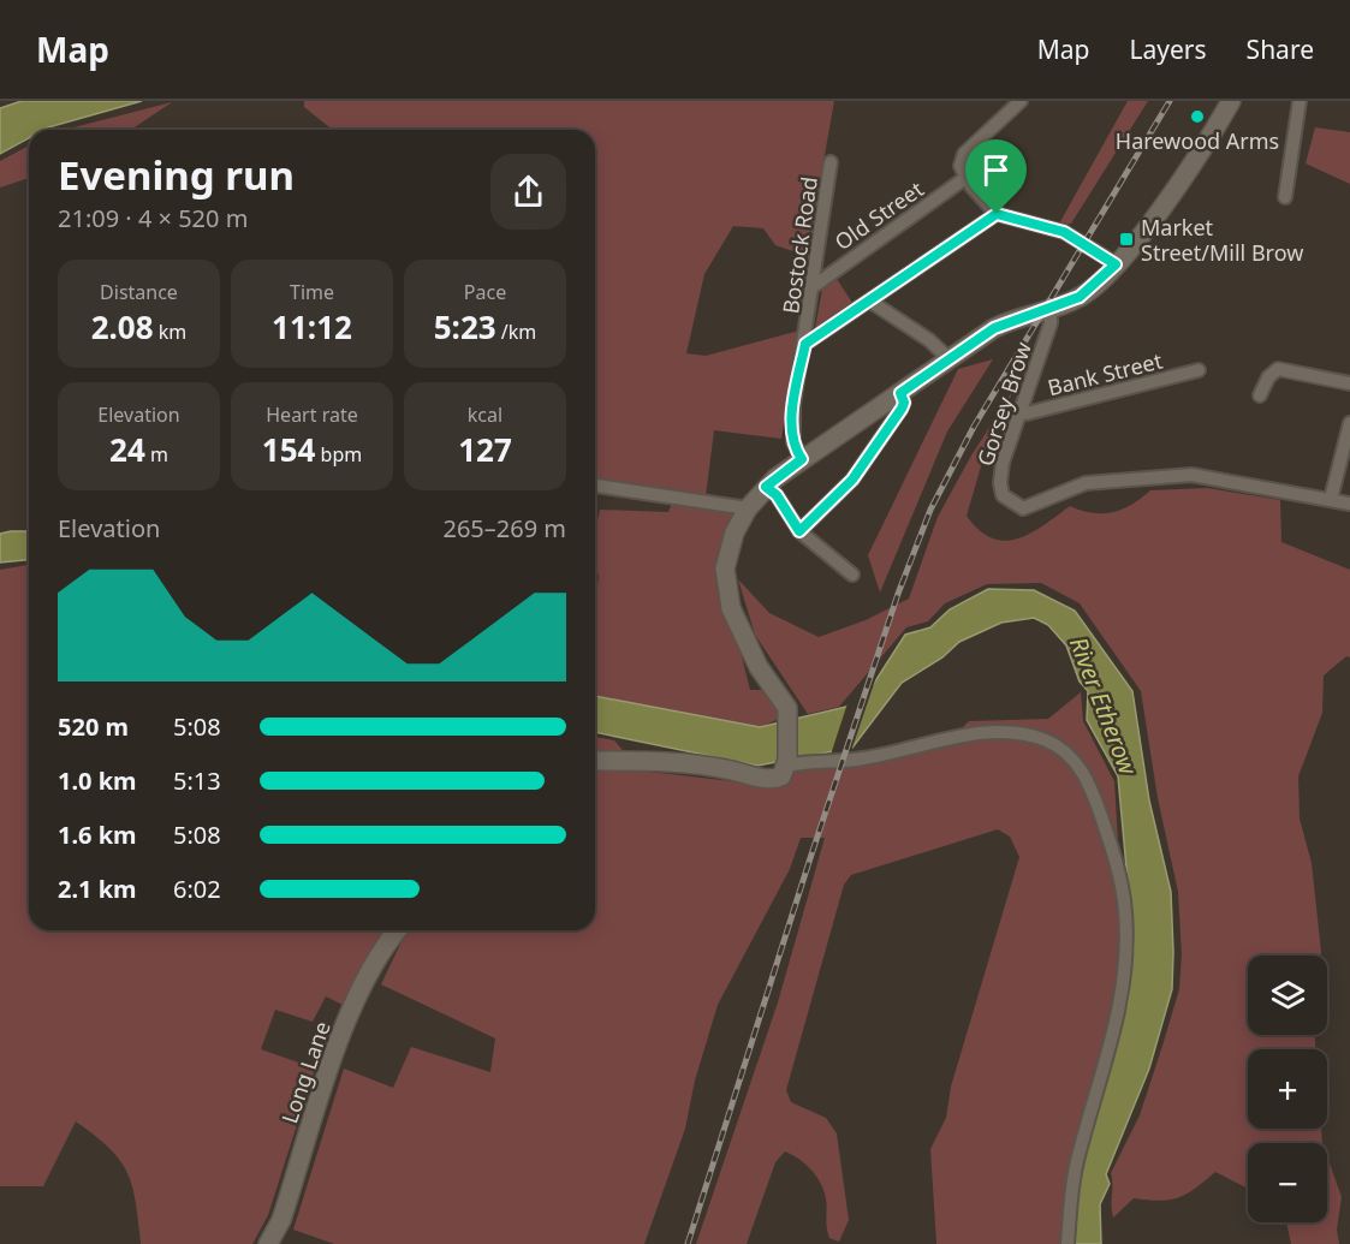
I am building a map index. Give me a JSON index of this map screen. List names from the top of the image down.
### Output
{
  "streets": {
    "street": [
      "Old Street",
      "Bostock Road",
      "Bank Street",
      "Gorsey Brow",
      "Long Lane"
    ]
  },
  "crossings": [
    ["Old Street", "Bostock Road"],
    ["Bank Street", "Gorsey Brow"]
  ],
  "water": ["River Etherow"],
  "places": {
    "other": ["Harewood Arms"],
    "transit": ["Market Street/Mill Brow"]
  },
  "page": {
    "header": "Map",
    "nav": ["Map", "Layers", "Share"],
    "heading": ["Evening run", "21:09 · 4 × 520 m"],
    "stats": [
      ["Distance", "2.08 km"],
      ["Time", "11:12"],
      ["Pace", "5:23 /km"],
      ["Elevation", "24 m"],
      ["Heart rate", "154 bpm"],
      ["kcal", "127"]
    ],
    "chart": ["Elevation", "265–269 m"],
    "list": [
      {
        "name": "520 m",
        "note": "5:08"
      },
      {
        "name": "1.0 km",
        "note": "5:13"
      },
      {
        "name": "1.6 km",
        "note": "5:08"
      },
      {
        "name": "2.1 km",
        "note": "6:02"
      }
    ],
    "map_buttons": ["+", "−"]
  }
}
